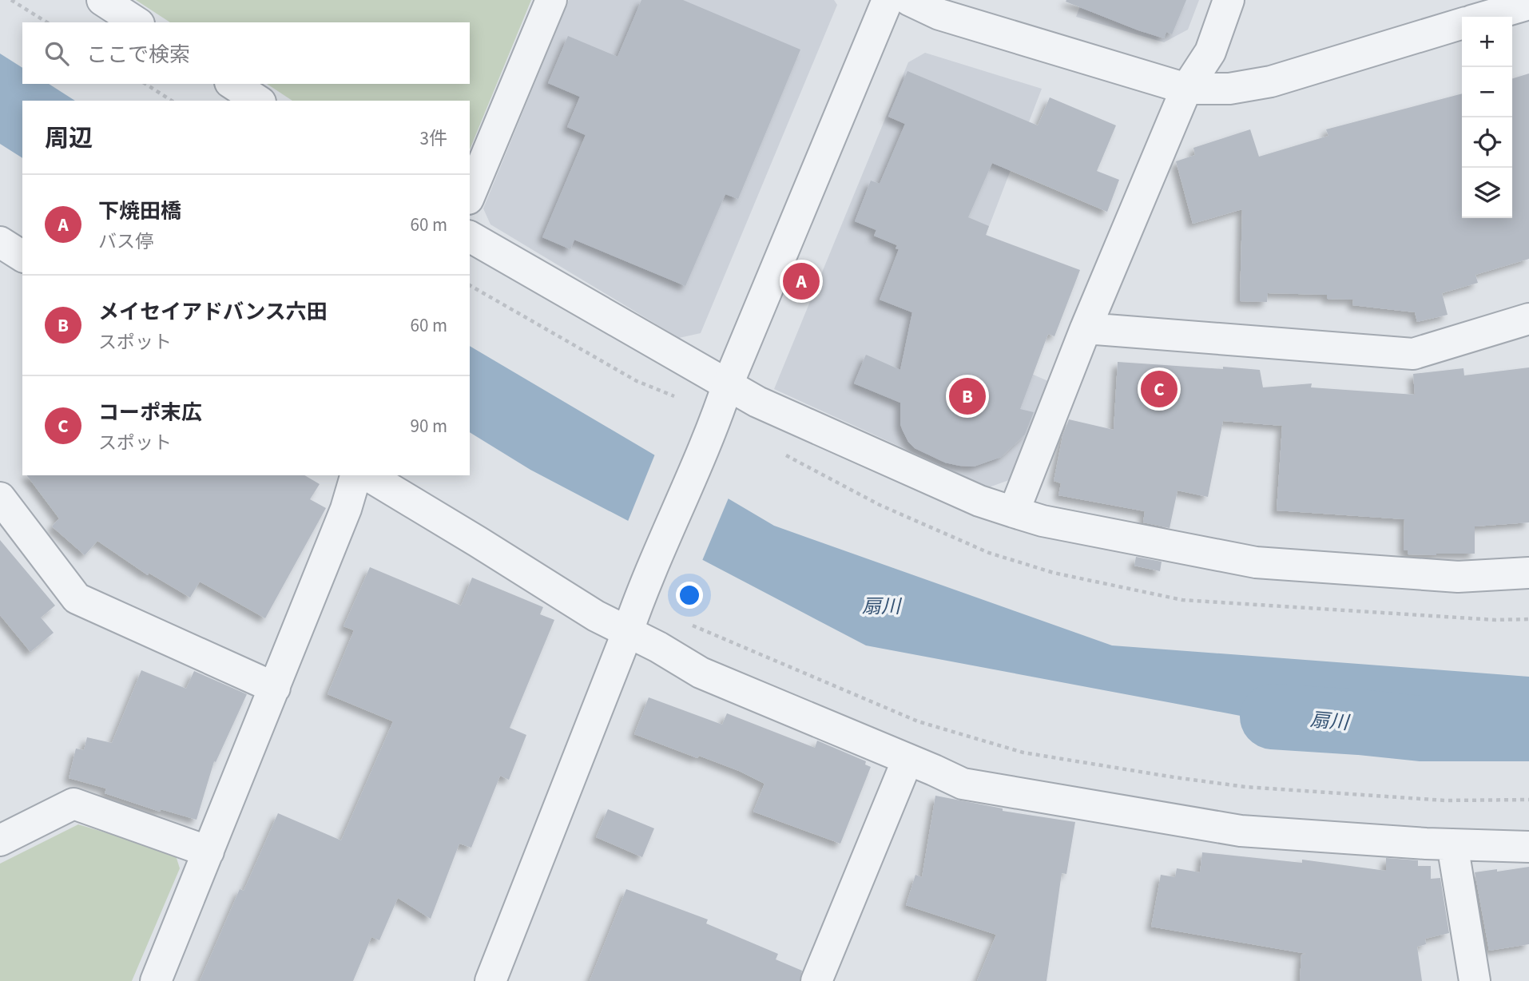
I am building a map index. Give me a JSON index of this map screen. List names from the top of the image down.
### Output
{
  "water": ["扇川"],
  "page": {
    "map_buttons": ["+", "−"],
    "search": "ここで検索",
    "heading": ["周辺", "3件"],
    "list": [
      {
        "mark": "A",
        "name": "下焼田橋",
        "note": "バス停",
        "value": "60 m"
      },
      {
        "mark": "B",
        "name": "メイセイアドバンス六田",
        "note": "スポット",
        "value": "60 m"
      },
      {
        "mark": "C",
        "name": "コーポ末広",
        "note": "スポット",
        "value": "90 m"
      }
    ],
    "pins": ["A", "C", "B"]
  }
}
